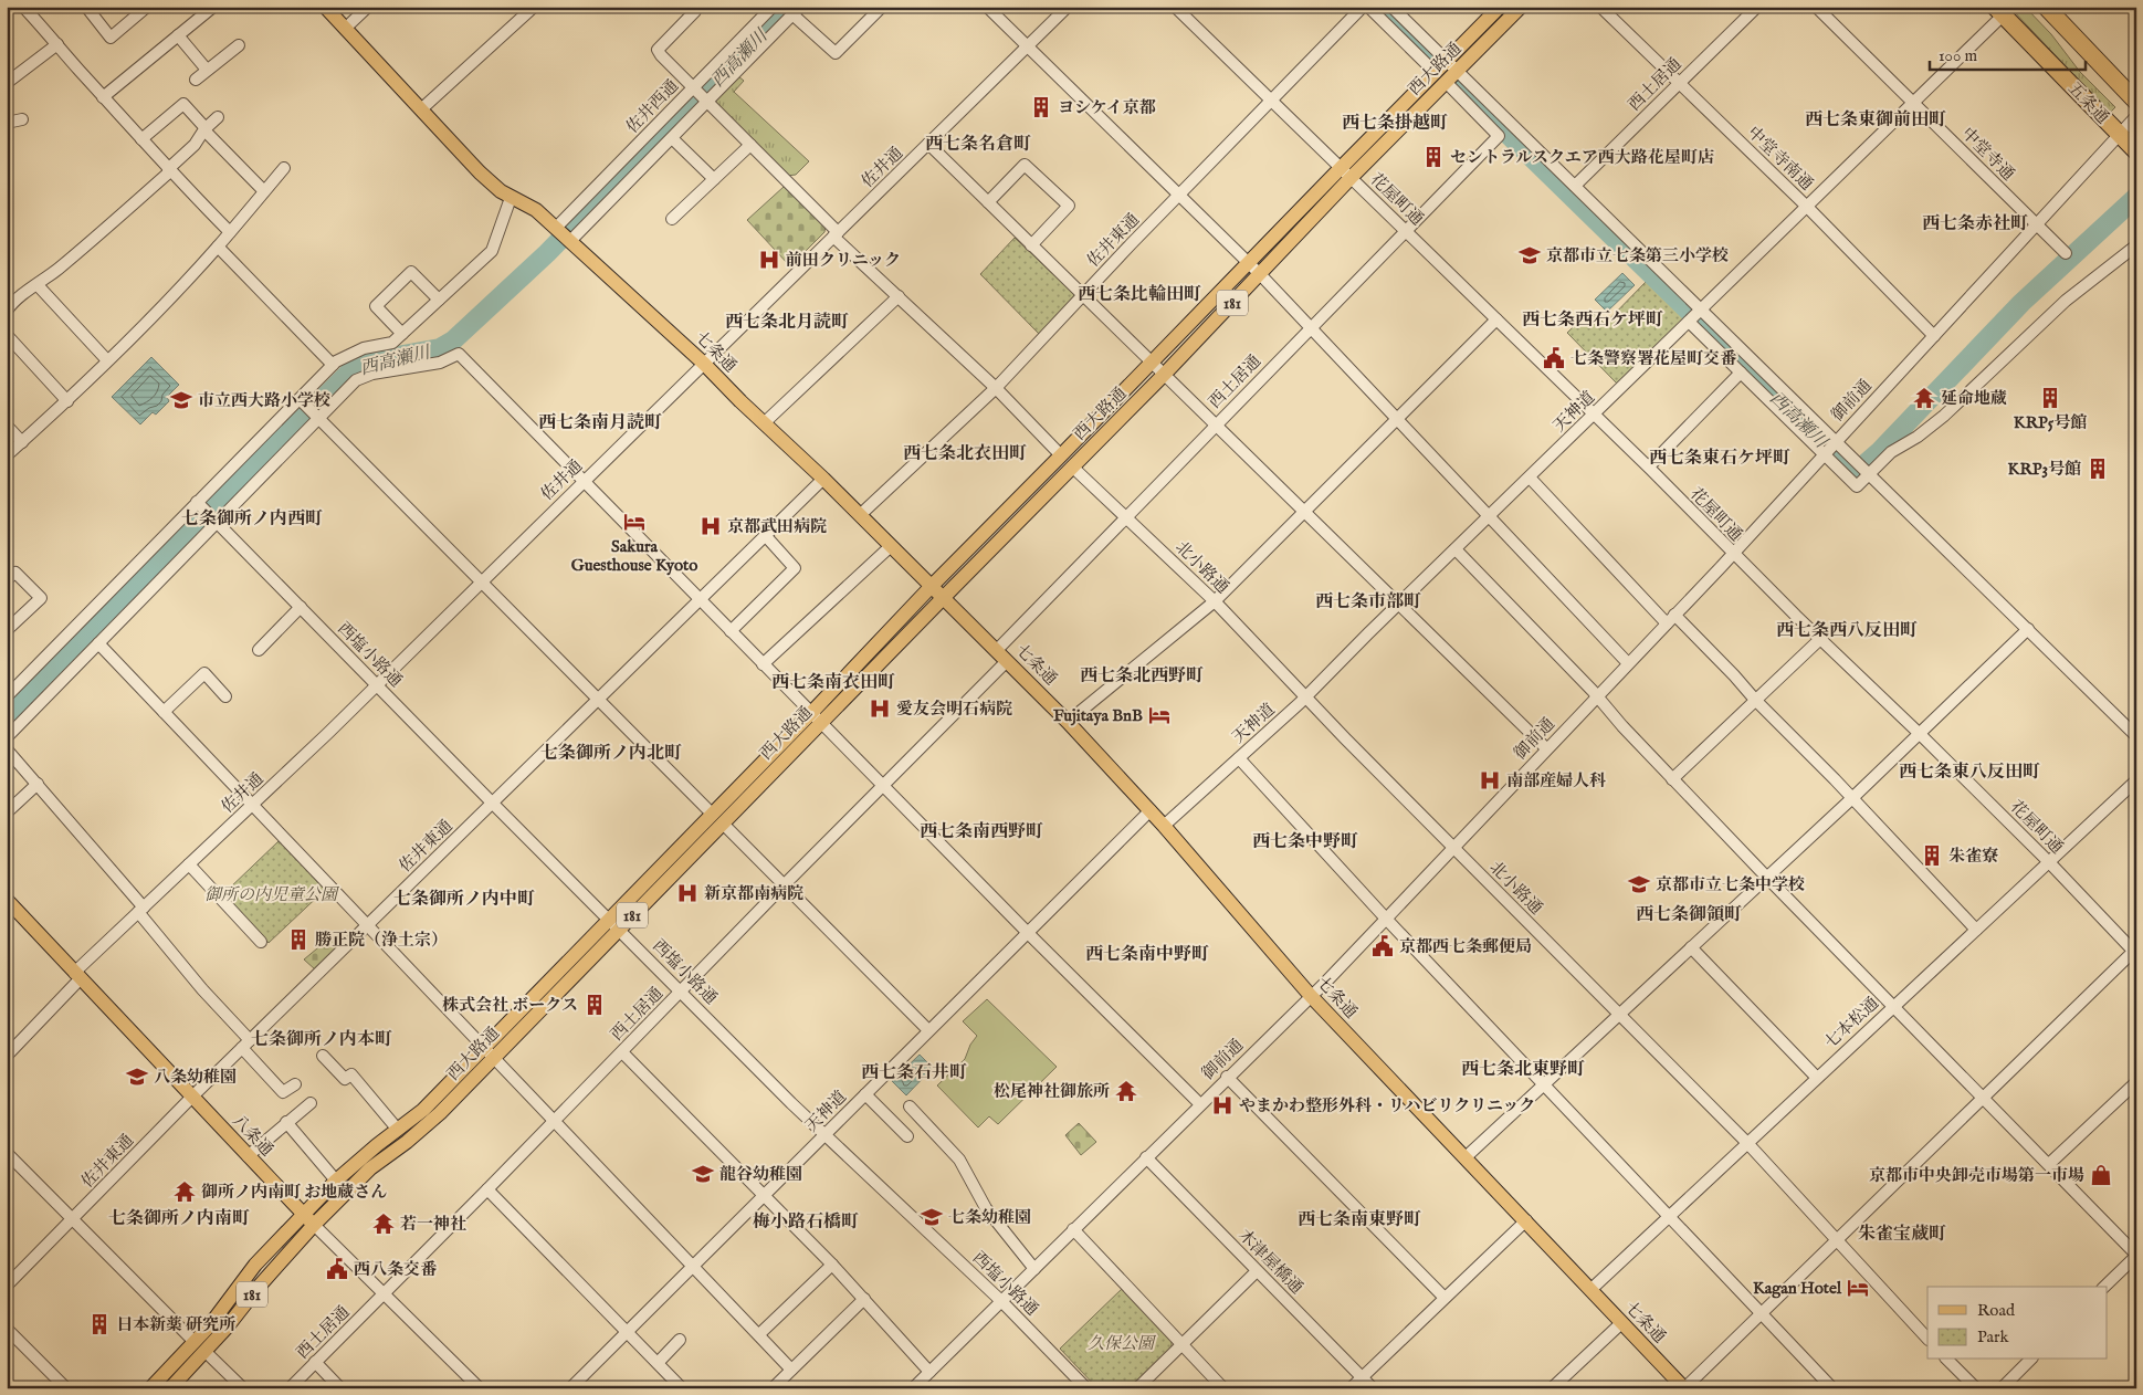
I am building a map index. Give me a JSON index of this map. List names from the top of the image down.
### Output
{
  "streets": {
    "highway": ["五条通"],
    "main road": [
      "西大路通",
      "181",
      "七条通",
      "八条通"
    ],
    "street": [
      "西土居通",
      "佐井西通",
      "中堂寺通",
      "中堂寺南通",
      "佐井通",
      "花屋町通",
      "佐井東通",
      "御前通",
      "天神道",
      "北小路通",
      "西塩小路通",
      "七本松通",
      "木津屋橋通"
    ]
  },
  "crossings": [
    ["西大路通", "西土居通"],
    ["西大路通", "花屋町通"],
    ["西大路通", "七条通"],
    ["西大路通", "北小路通"],
    ["西大路通", "西塩小路通"],
    ["西大路通", "八条通"],
    ["西土居通", "中堂寺南通"],
    ["西土居通", "花屋町通"],
    ["西土居通", "七条通"],
    ["西土居通", "北小路通"],
    ["西土居通", "西塩小路通"],
    ["西土居通", "八条通"],
    ["五条通", "御前通"],
    ["五条通", "天神道"],
    ["佐井西通", "七条通"],
    ["中堂寺通", "御前通"],
    ["中堂寺通", "天神道"],
    ["中堂寺南通", "御前通"],
    ["中堂寺南通", "天神道"],
    ["佐井通", "七条通"],
    ["佐井通", "西塩小路通"],
    ["佐井通", "八条通"],
    ["花屋町通", "佐井東通"],
    ["花屋町通", "御前通"],
    ["花屋町通", "天神道"],
    ["花屋町通", "七本松通"],
    ["佐井東通", "七条通"],
    ["佐井東通", "西塩小路通"],
    ["佐井東通", "八条通"],
    ["七条通", "御前通"],
    ["七条通", "天神道"],
    ["七条通", "七本松通"],
    ["御前通", "北小路通"],
    ["御前通", "西塩小路通"],
    ["御前通", "木津屋橋通"],
    ["天神道", "北小路通"],
    ["天神道", "西塩小路通"],
    ["北小路通", "七本松通"]
  ],
  "districts": [
    "西七条東御前田町",
    "西七条掛越町",
    "西七条名倉町",
    "西七条赤社町",
    "西七条比輪田町",
    "西七条西石ケ坪町",
    "西七条北月読町",
    "西七条南月読町",
    "西七条北衣田町",
    "西七条東石ケ坪町",
    "七条御所ノ内西町",
    "西七条市部町",
    "西七条西八反田町",
    "西七条北西野町",
    "西七条南衣田町",
    "七条御所ノ内北町",
    "西七条東八反田町",
    "西七条南西野町",
    "西七条中野町",
    "七条御所ノ内中町",
    "西七条御領町",
    "西七条南中野町",
    "七条御所ノ内本町",
    "西七条北東野町",
    "西七条石井町",
    "七条御所ノ内南町",
    "西七条南東野町",
    "梅小路石橋町",
    "朱雀宝蔵町"
  ],
  "water": ["西高瀬川"],
  "parks": ["御所の内児童公園", "久保公園"],
  "places": {
    "building": [
      "ヨシケイ京都",
      "セントラルスクエア西大路花屋町店",
      "KRP5号館",
      "KRP3号館",
      "朱雀寮",
      "勝正院（浄土宗）",
      "株式会社 ボークス",
      "日本新薬 研究所"
    ],
    "school or university": [
      "京都市立七条第三小学校",
      "市立西大路小学校",
      "京都市立七条中学校",
      "八条幼稚園",
      "龍谷幼稚園",
      "七条幼稚園"
    ],
    "hospital": [
      "前田クリニック",
      "京都武田病院",
      "愛友会明石病院",
      "南部産婦人科",
      "新京都南病院",
      "やまかわ整形外科・リハビリクリニック"
    ],
    "public building": ["七条警察署花屋町交番", "京都西七条郵便局", "西八条交番"],
    "temple": [
      "延命地蔵",
      "松尾神社御旅所",
      "御所ノ内南町 お地蔵さん",
      "若一神社"
    ],
    "hotel": ["Sakura Guesthouse Kyoto", "Fujitaya BnB", "Kagan Hotel"],
    "shop": ["京都市中央卸売市場第一市場"]
  },
  "legend": ["Road", "Park"],
  "scale_bar": "100 m"
}
